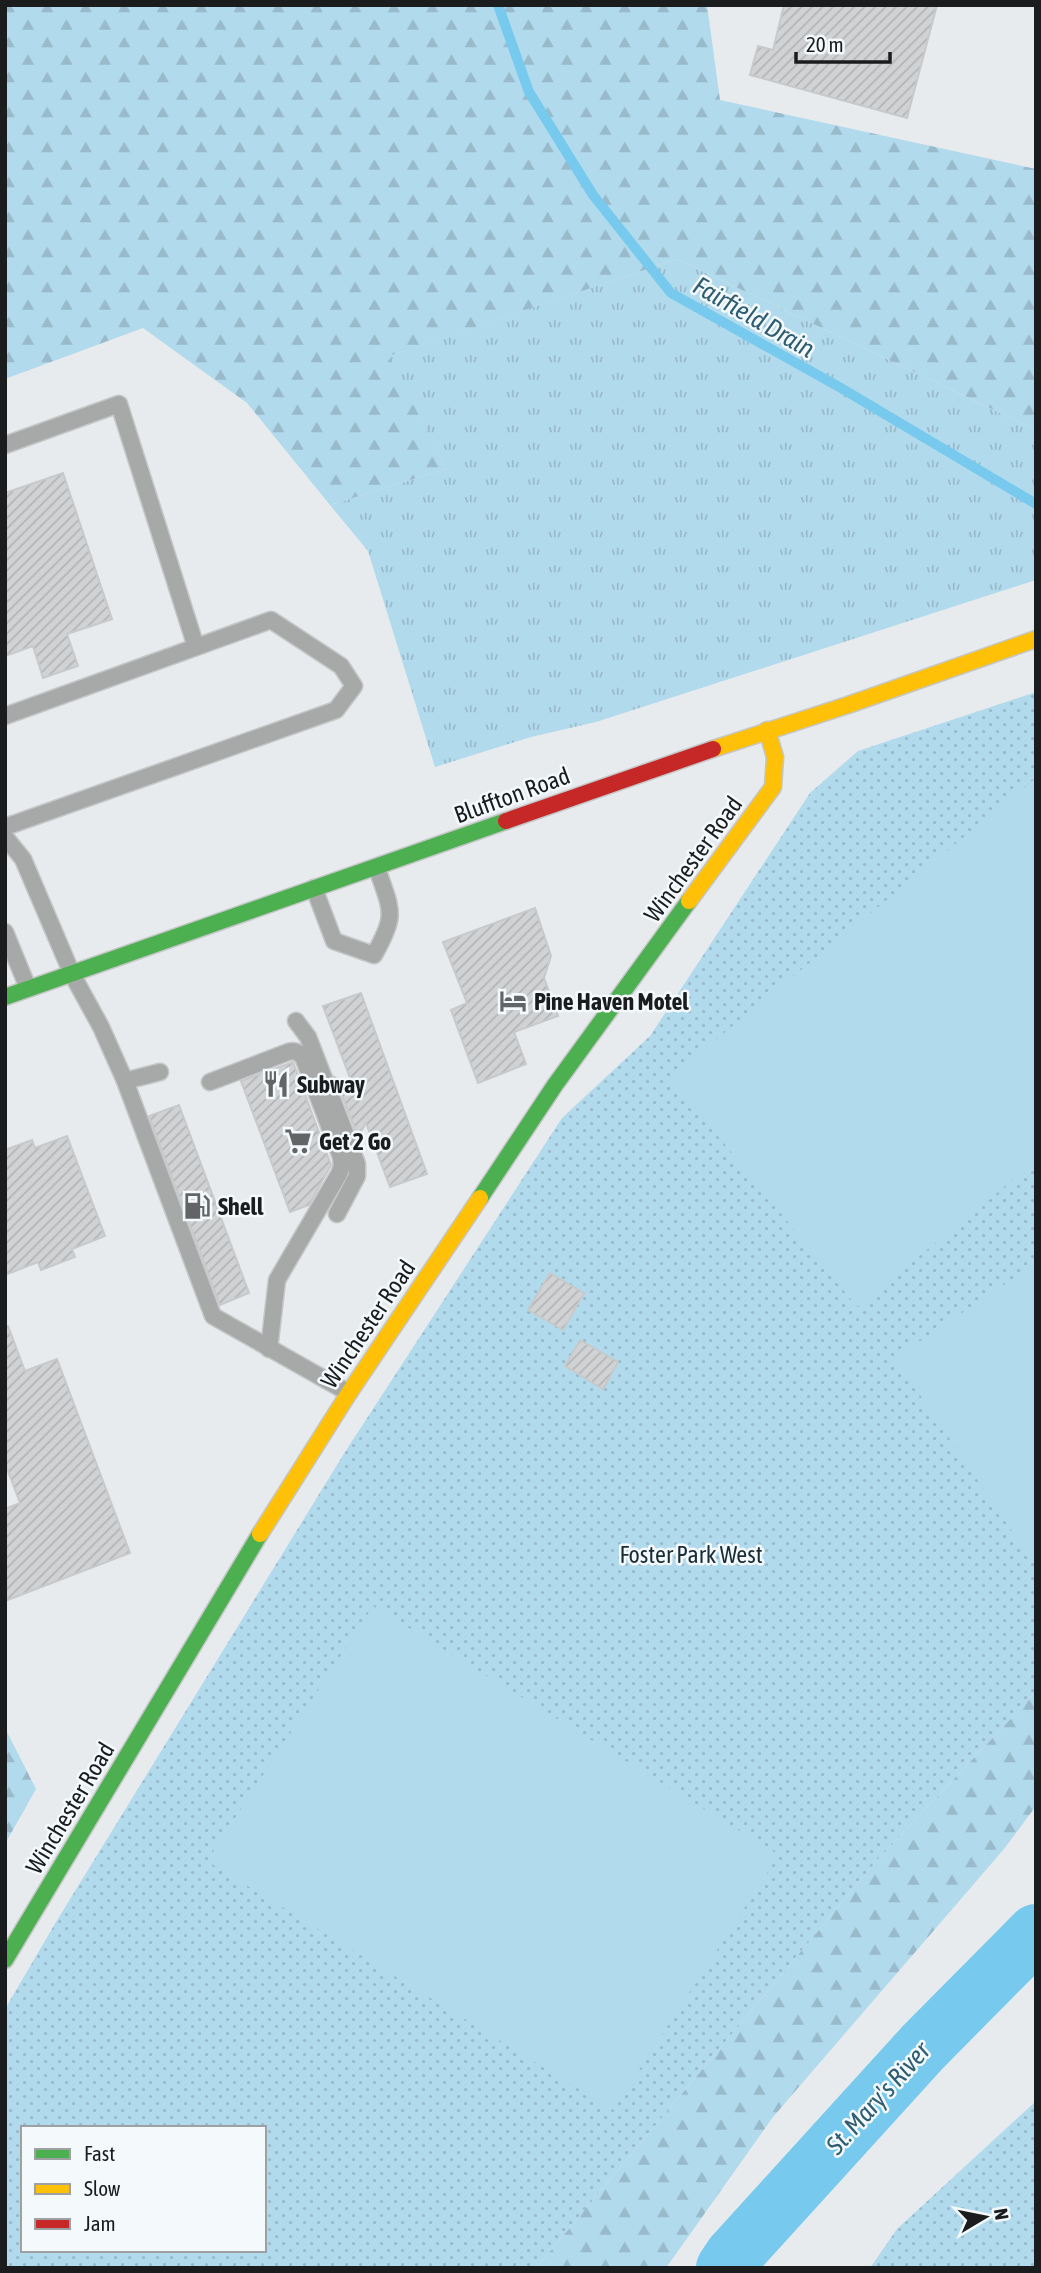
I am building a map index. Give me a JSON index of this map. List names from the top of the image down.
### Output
{
  "streets": {
    "street": ["Bluffton Road", "Winchester Road"]
  },
  "crossings": [
    ["Bluffton Road", "Winchester Road"]
  ],
  "water": ["Fairfield Drain", "St. Mary's River"],
  "parks": ["Foster Park West"],
  "places": {
    "hotel": ["Pine Haven Motel"],
    "restaurant": ["Subway"],
    "supermarket": ["Get 2 Go"],
    "fuel station": ["Shell"]
  },
  "legend": ["Fast", "Slow", "Jam"],
  "scale_bar": "20 m",
  "north": "right"
}
